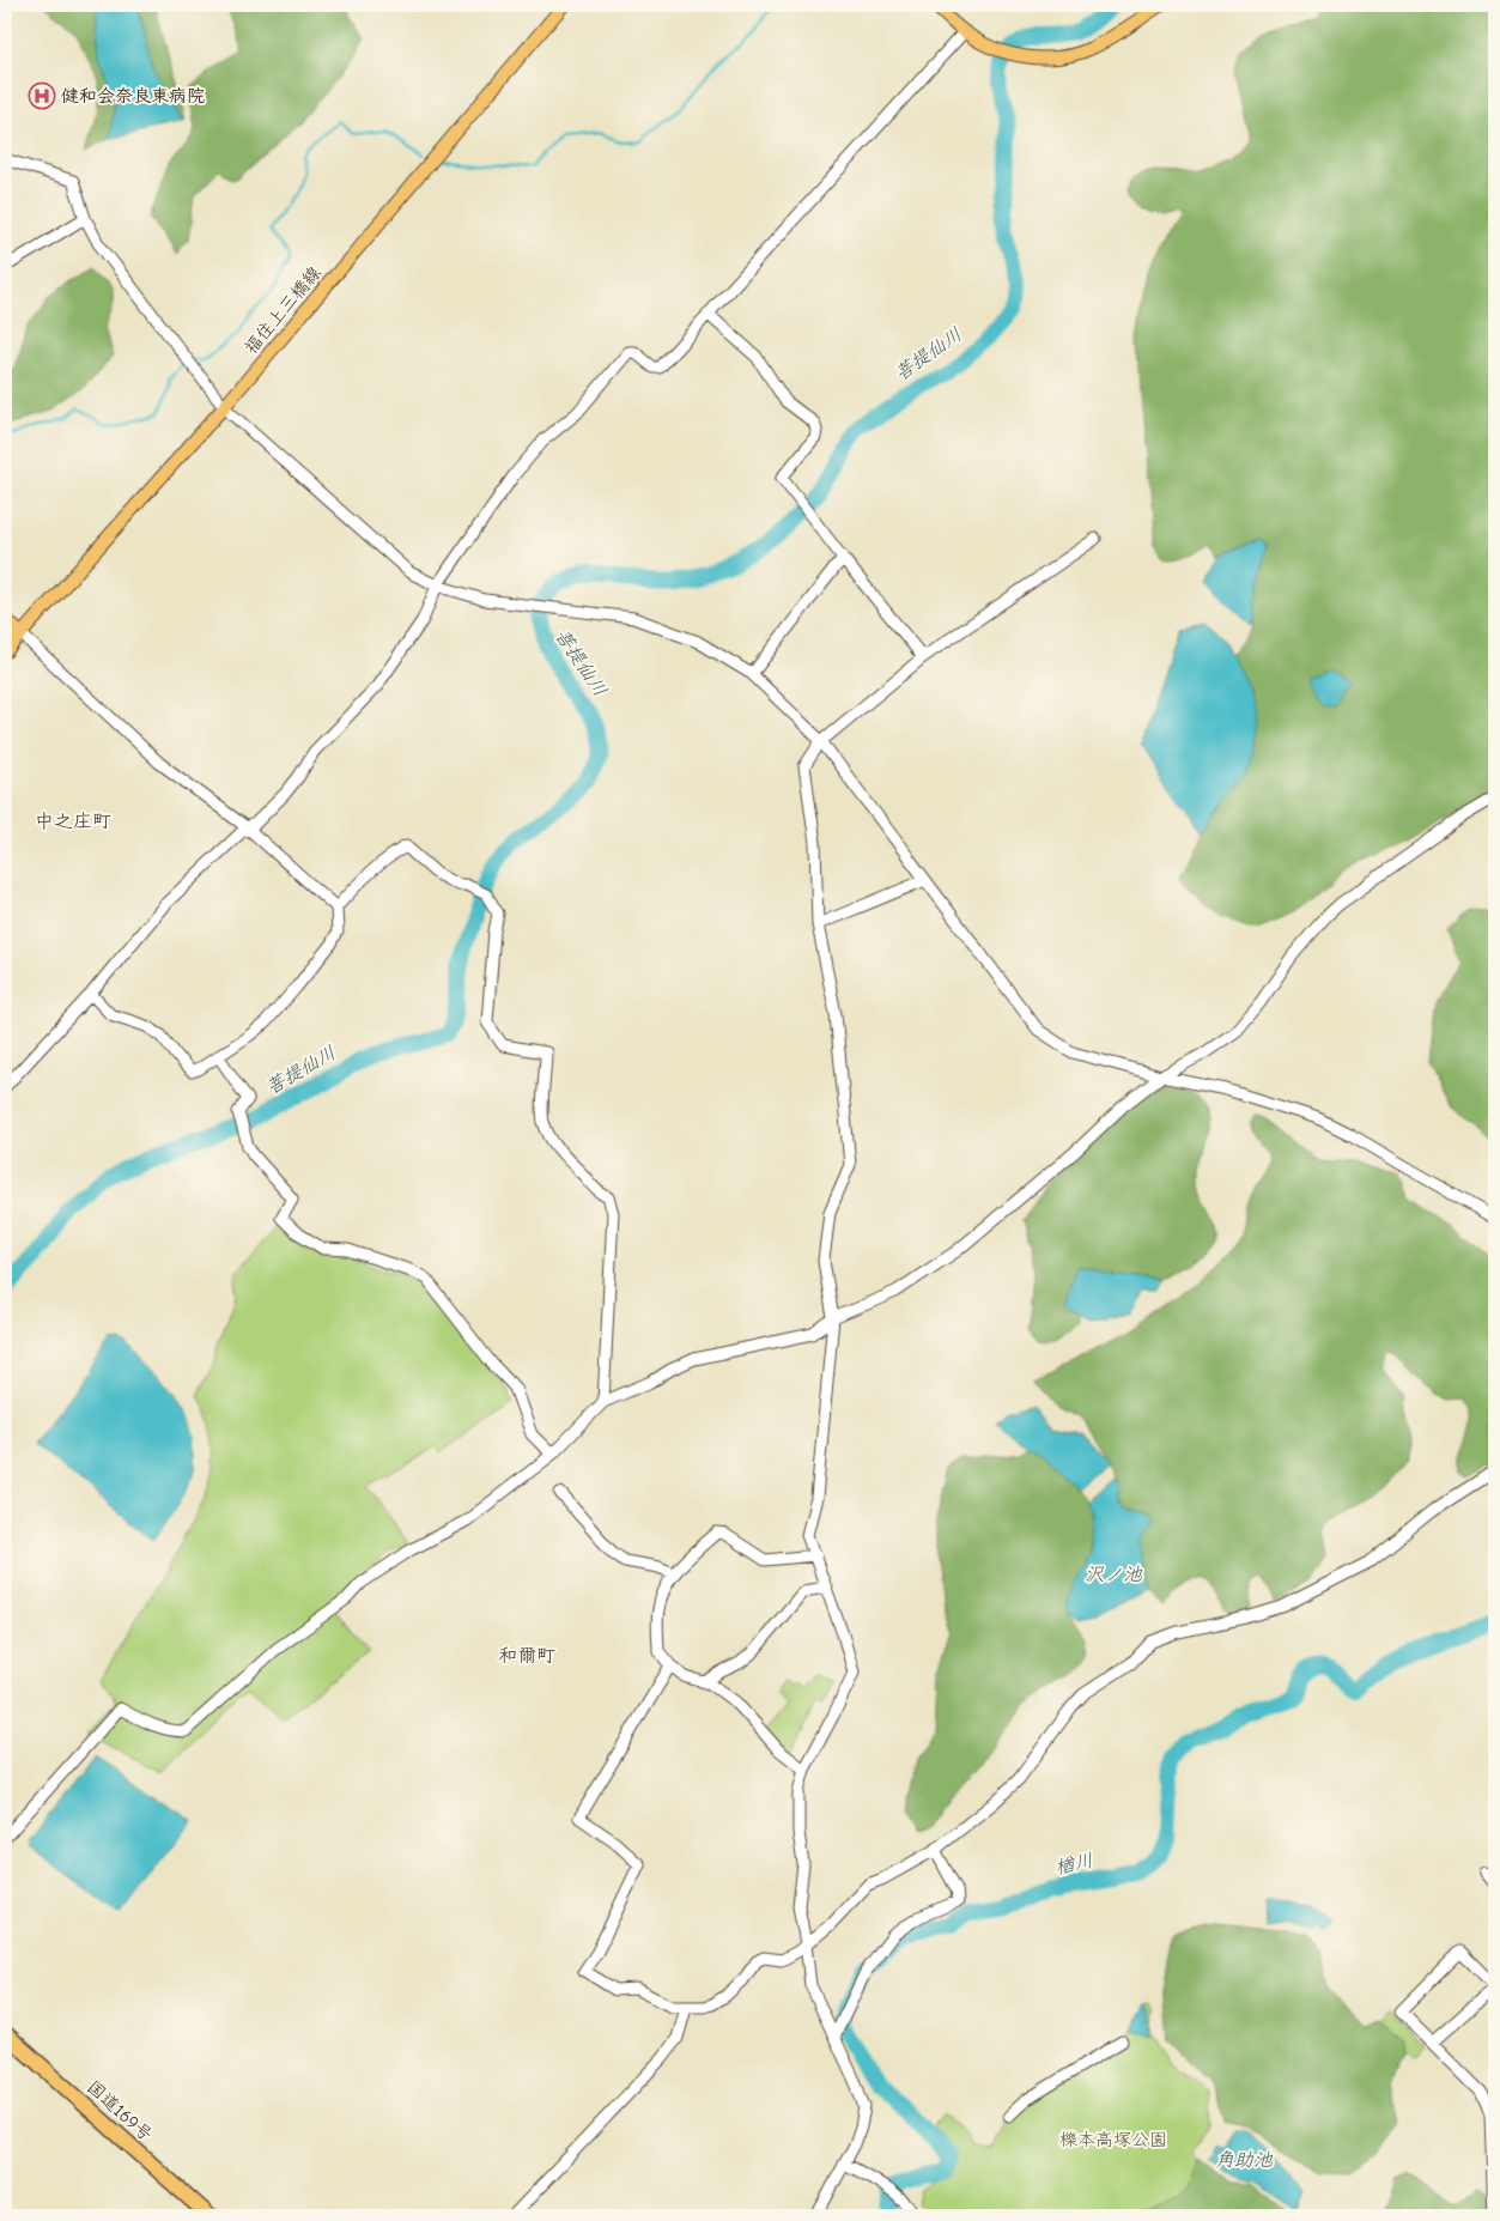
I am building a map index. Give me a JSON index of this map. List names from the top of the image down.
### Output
{
  "streets": {
    "highway": ["国道169号"],
    "main road": ["福住上三橋線"]
  },
  "districts": ["中之庄町", "和爾町"],
  "water": [
    "菩提仙川",
    "沢ノ池",
    "楢川",
    "角助池"
  ],
  "parks": ["櫟本高塚公園"],
  "places": {
    "hospital": ["健和会奈良東病院"]
  }
}
